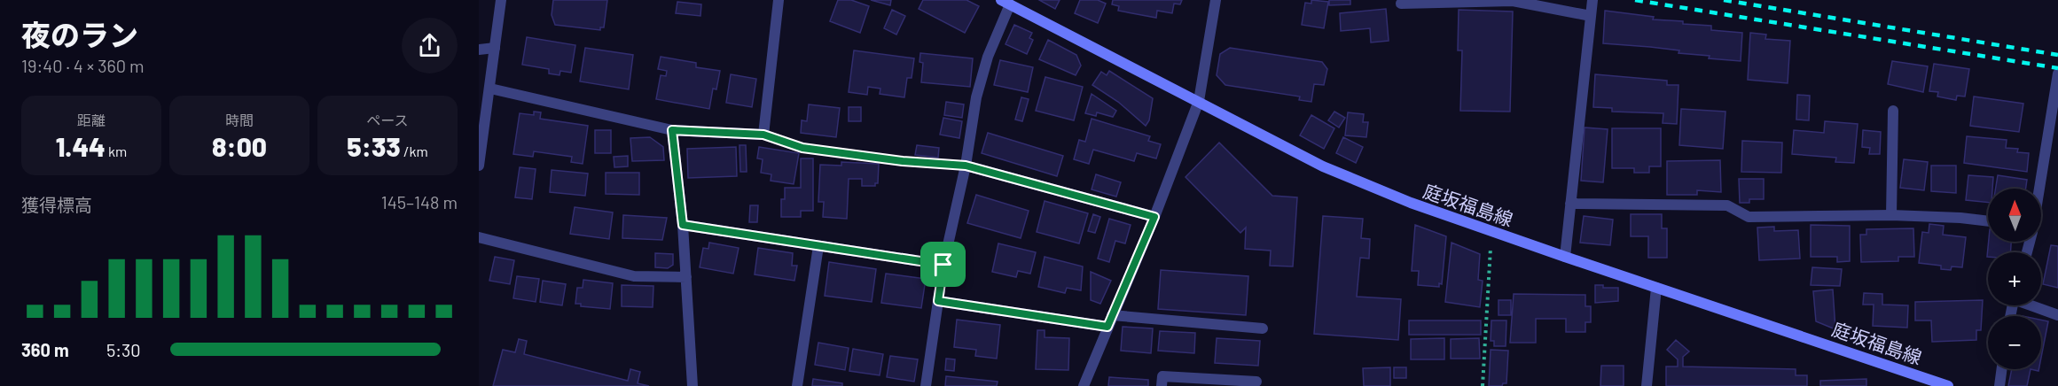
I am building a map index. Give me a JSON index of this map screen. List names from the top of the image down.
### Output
{
  "streets": {
    "main road": ["庭坂福島線"]
  },
  "north": "top",
  "page": {
    "heading": ["夜のラン", "19:40 · 4 × 360 m"],
    "stats": [
      ["距離", "1.44 km"],
      ["時間", "8:00"],
      ["ペース", "5:33 /km"]
    ],
    "chart": ["獲得標高", "145–148 m"],
    "map_buttons": ["+", "−"],
    "list": [
      {
        "name": "360 m",
        "note": "5:30"
      }
    ]
  }
}
